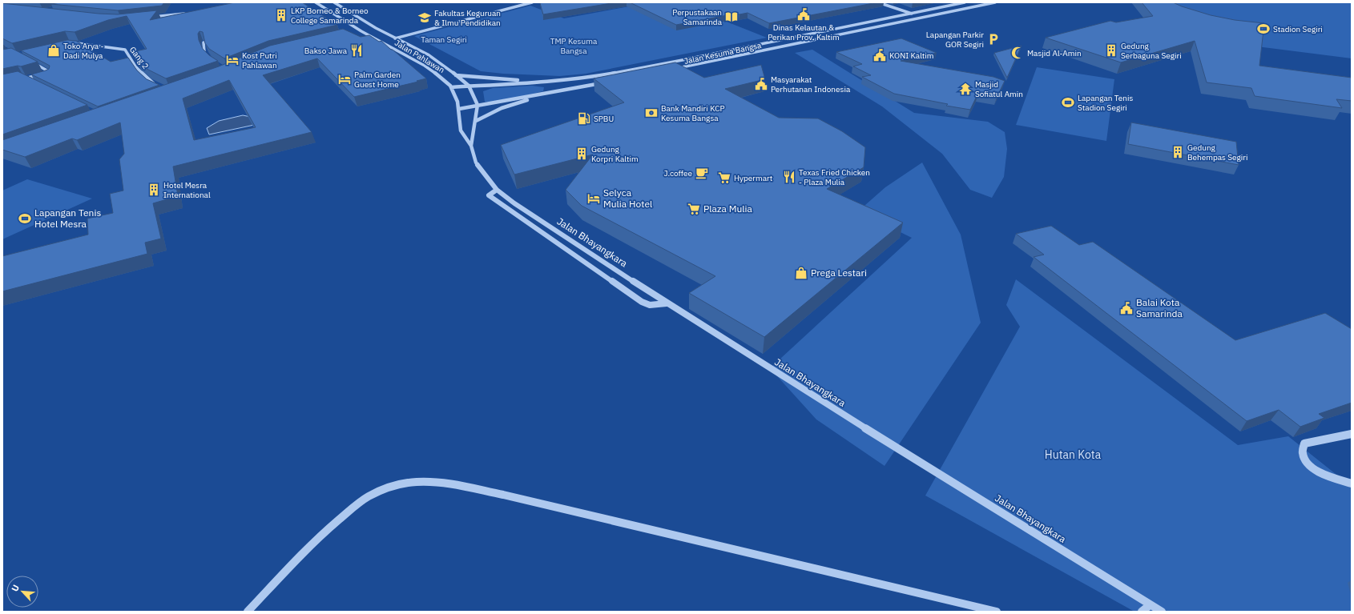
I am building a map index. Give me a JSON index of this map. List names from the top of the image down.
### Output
{
  "streets": {
    "street": [
      "Jalan Kesuma Bangsa",
      "Jalan Pahlawan",
      "Gang 2",
      "Jalan Bhayangkara"
    ]
  },
  "crossings": [
    ["Jalan Pahlawan", "Jalan Bhayangkara"]
  ],
  "parks": ["Taman Segiri", "TMP Kesuma Bangsa", "Hutan Kota"],
  "places": {
    "public building": [
      "Dinas Kelautan & Perikan Prov. Kaltim",
      "KONI Kaltim",
      "Masyarakat Perhutanan Indonesia",
      "Balai Kota Samarinda"
    ],
    "building": [
      "LKP Borneo & Borneo College Samarinda",
      "Gedung Serbaguna Segiri",
      "Gedung Behempas Segiri",
      "Gedung Korpri Kaltim",
      "Hotel Mesra International"
    ],
    "library": ["Perpustakaan Samarinda"],
    "school or university": ["Fakultas Keguruan & Ilmu Pendidikan"],
    "sports": ["Stadion Segiri", "Lapangan Tenis Stadion Segiri", "Lapangan Tenis Hotel Mesra"],
    "parking": ["Lapangan Parkir GOR Segiri"],
    "shop": ["Toko Arya - Dadi Mulya", "Prega Lestari"],
    "restaurant": ["Bakso Jawa", "Texas Fried Chicken - Plaza Mulia"],
    "mosque": ["Masjid Al-Amin"],
    "hotel": ["Kost Putri Pahlawan", "Palm Garden Guest Home", "Selyca Mulia Hotel"],
    "temple": ["Masjid Sofiatul Amin"],
    "bank": ["Bank Mandiri KCP Kesuma Bangsa"],
    "fuel station": ["SPBU"],
    "cafe": ["J.coffee"],
    "supermarket": ["Hypermart", "Plaza Mulia"]
  },
  "north": "top left"
}
